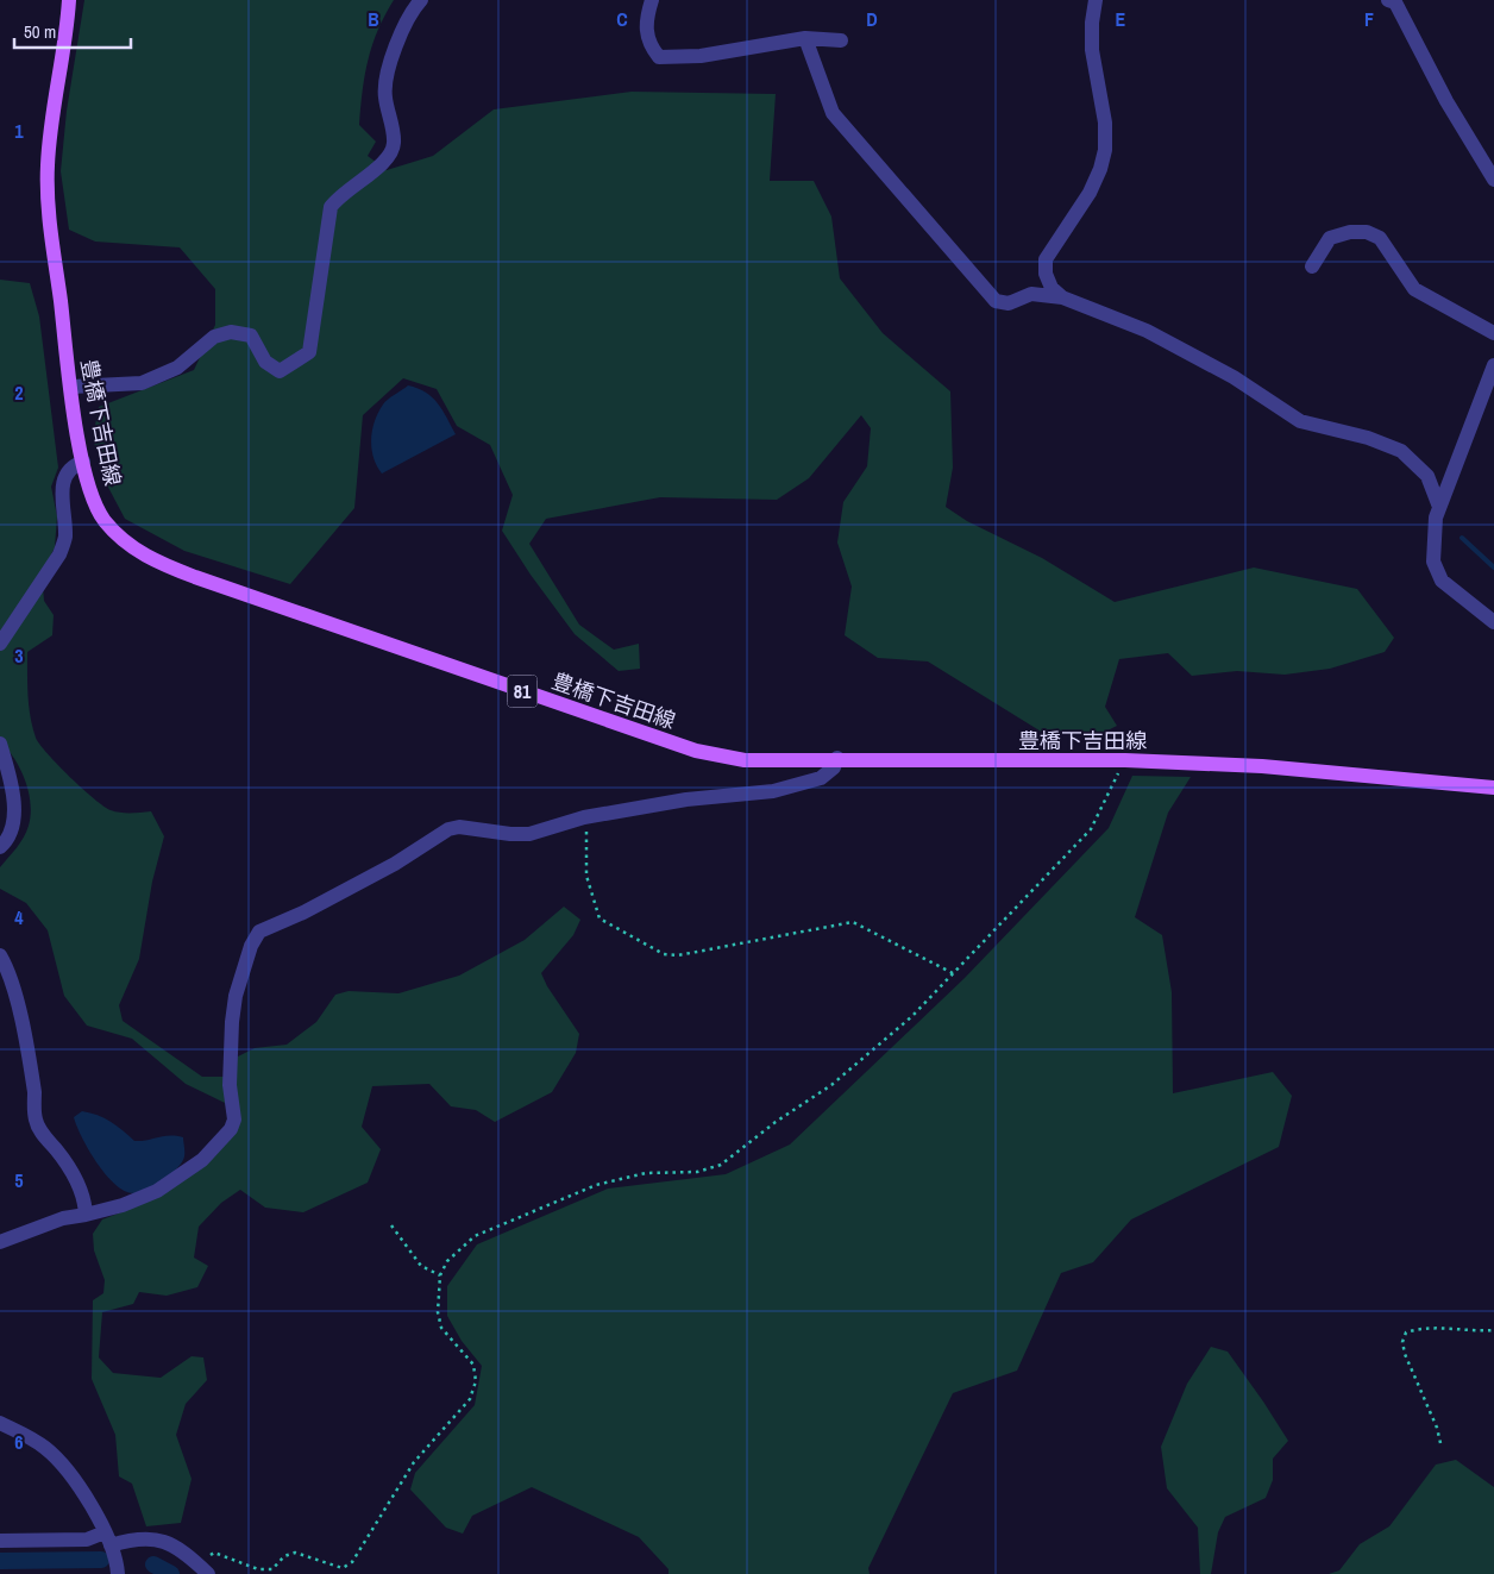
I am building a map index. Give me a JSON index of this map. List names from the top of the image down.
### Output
{
  "streets": {
    "main road": ["豊橋下吉田線", "81"]
  },
  "scale_bar": "50 m",
  "grid": {
    "columns": [
      "B",
      "C",
      "D",
      "E",
      "F"
    ],
    "rows": [
      "1",
      "2",
      "3",
      "4",
      "5",
      "6"
    ]
  }
}
